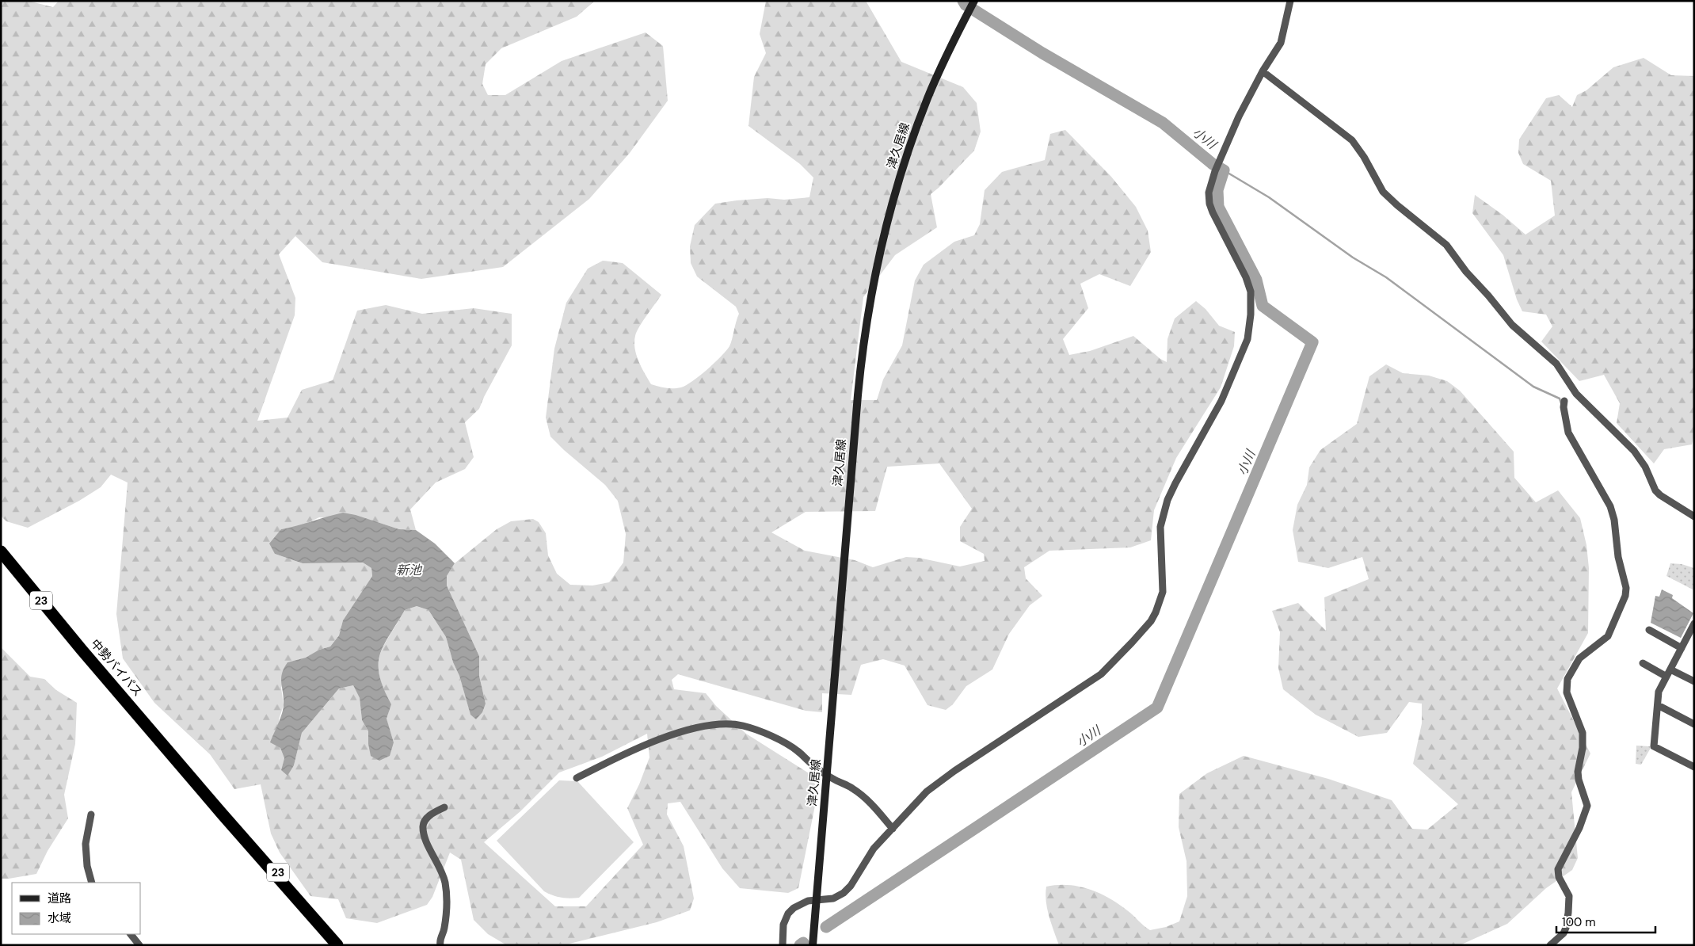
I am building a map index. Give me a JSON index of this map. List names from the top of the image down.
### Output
{
  "streets": {
    "highway": ["23", "中勢バイパス"],
    "main road": ["津久居線"]
  },
  "water": ["小川", "新池"],
  "legend": ["道路", "水域"],
  "scale_bar": "100 m"
}
